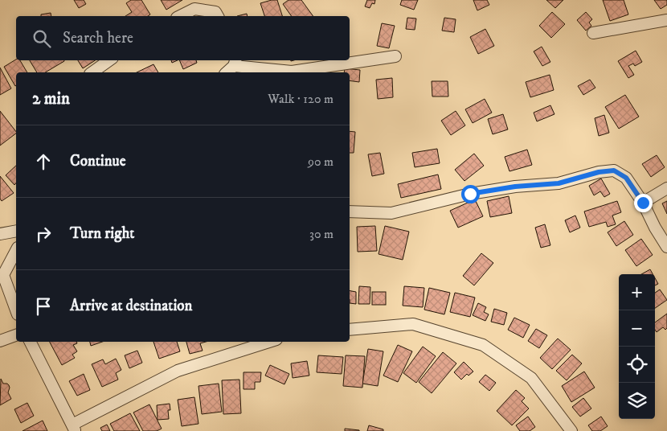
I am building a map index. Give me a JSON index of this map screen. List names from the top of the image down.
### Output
{
  "page": {
    "search": "Search here",
    "heading": ["2 min", "Walk · 120 m"],
    "list": [
      ["Continue", "90 m"],
      ["Turn right", "30 m"],
      "Arrive at destination"
    ],
    "map_buttons": ["+", "−"]
  }
}
